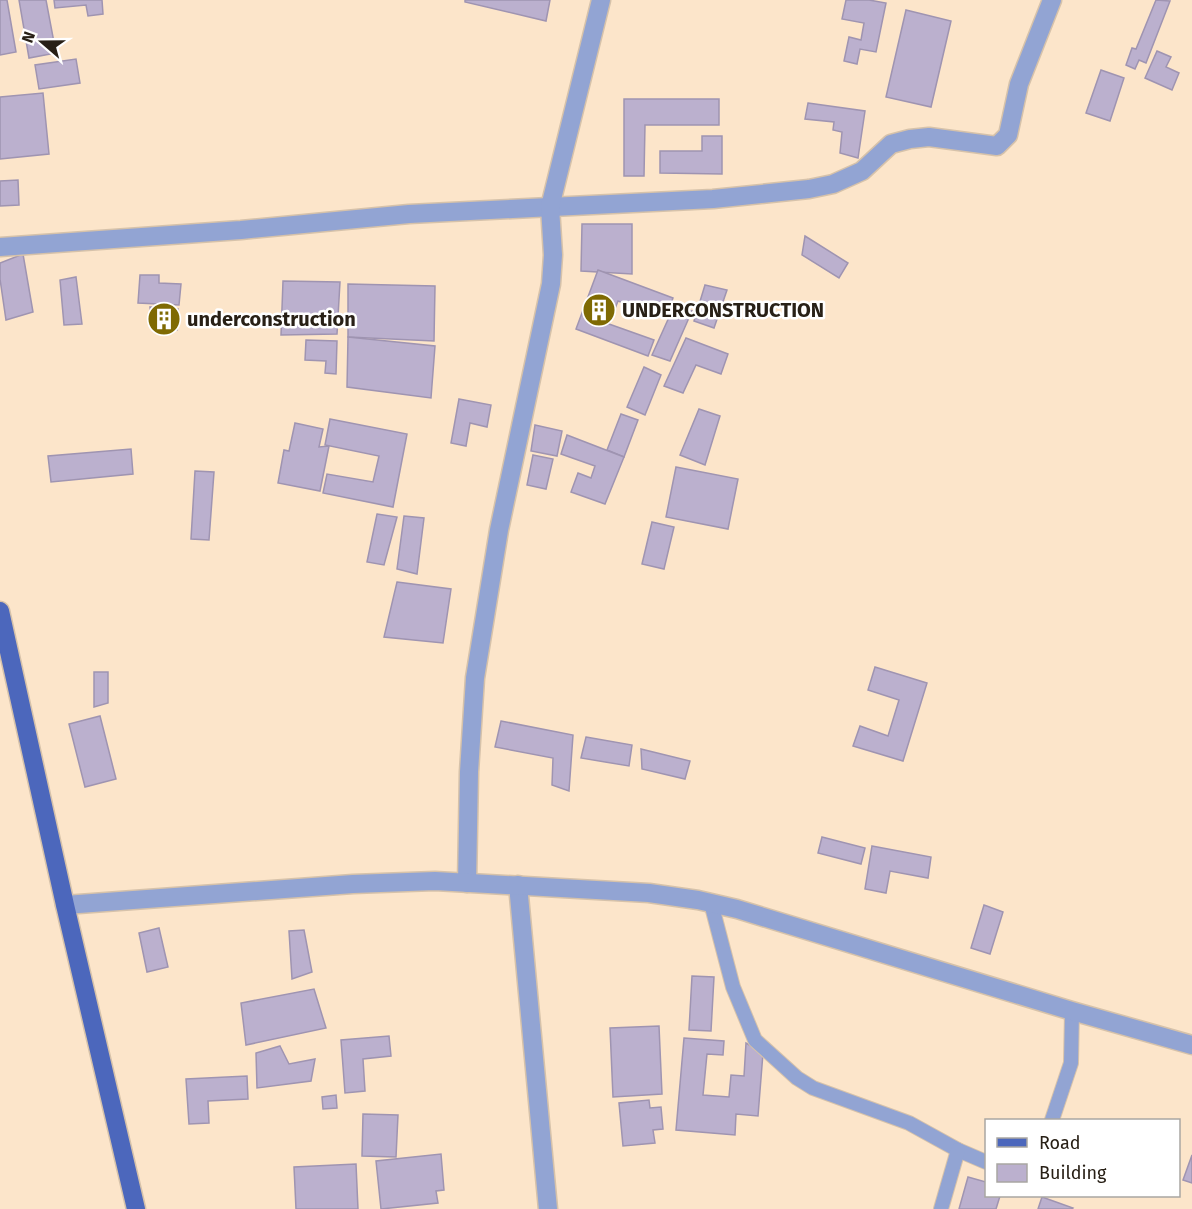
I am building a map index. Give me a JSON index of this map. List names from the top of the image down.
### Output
{
  "places": {
    "building": ["UNDERCONSTRUCTION", "underconstruction"]
  },
  "legend": ["Road", "Building"],
  "north": "left"
}
